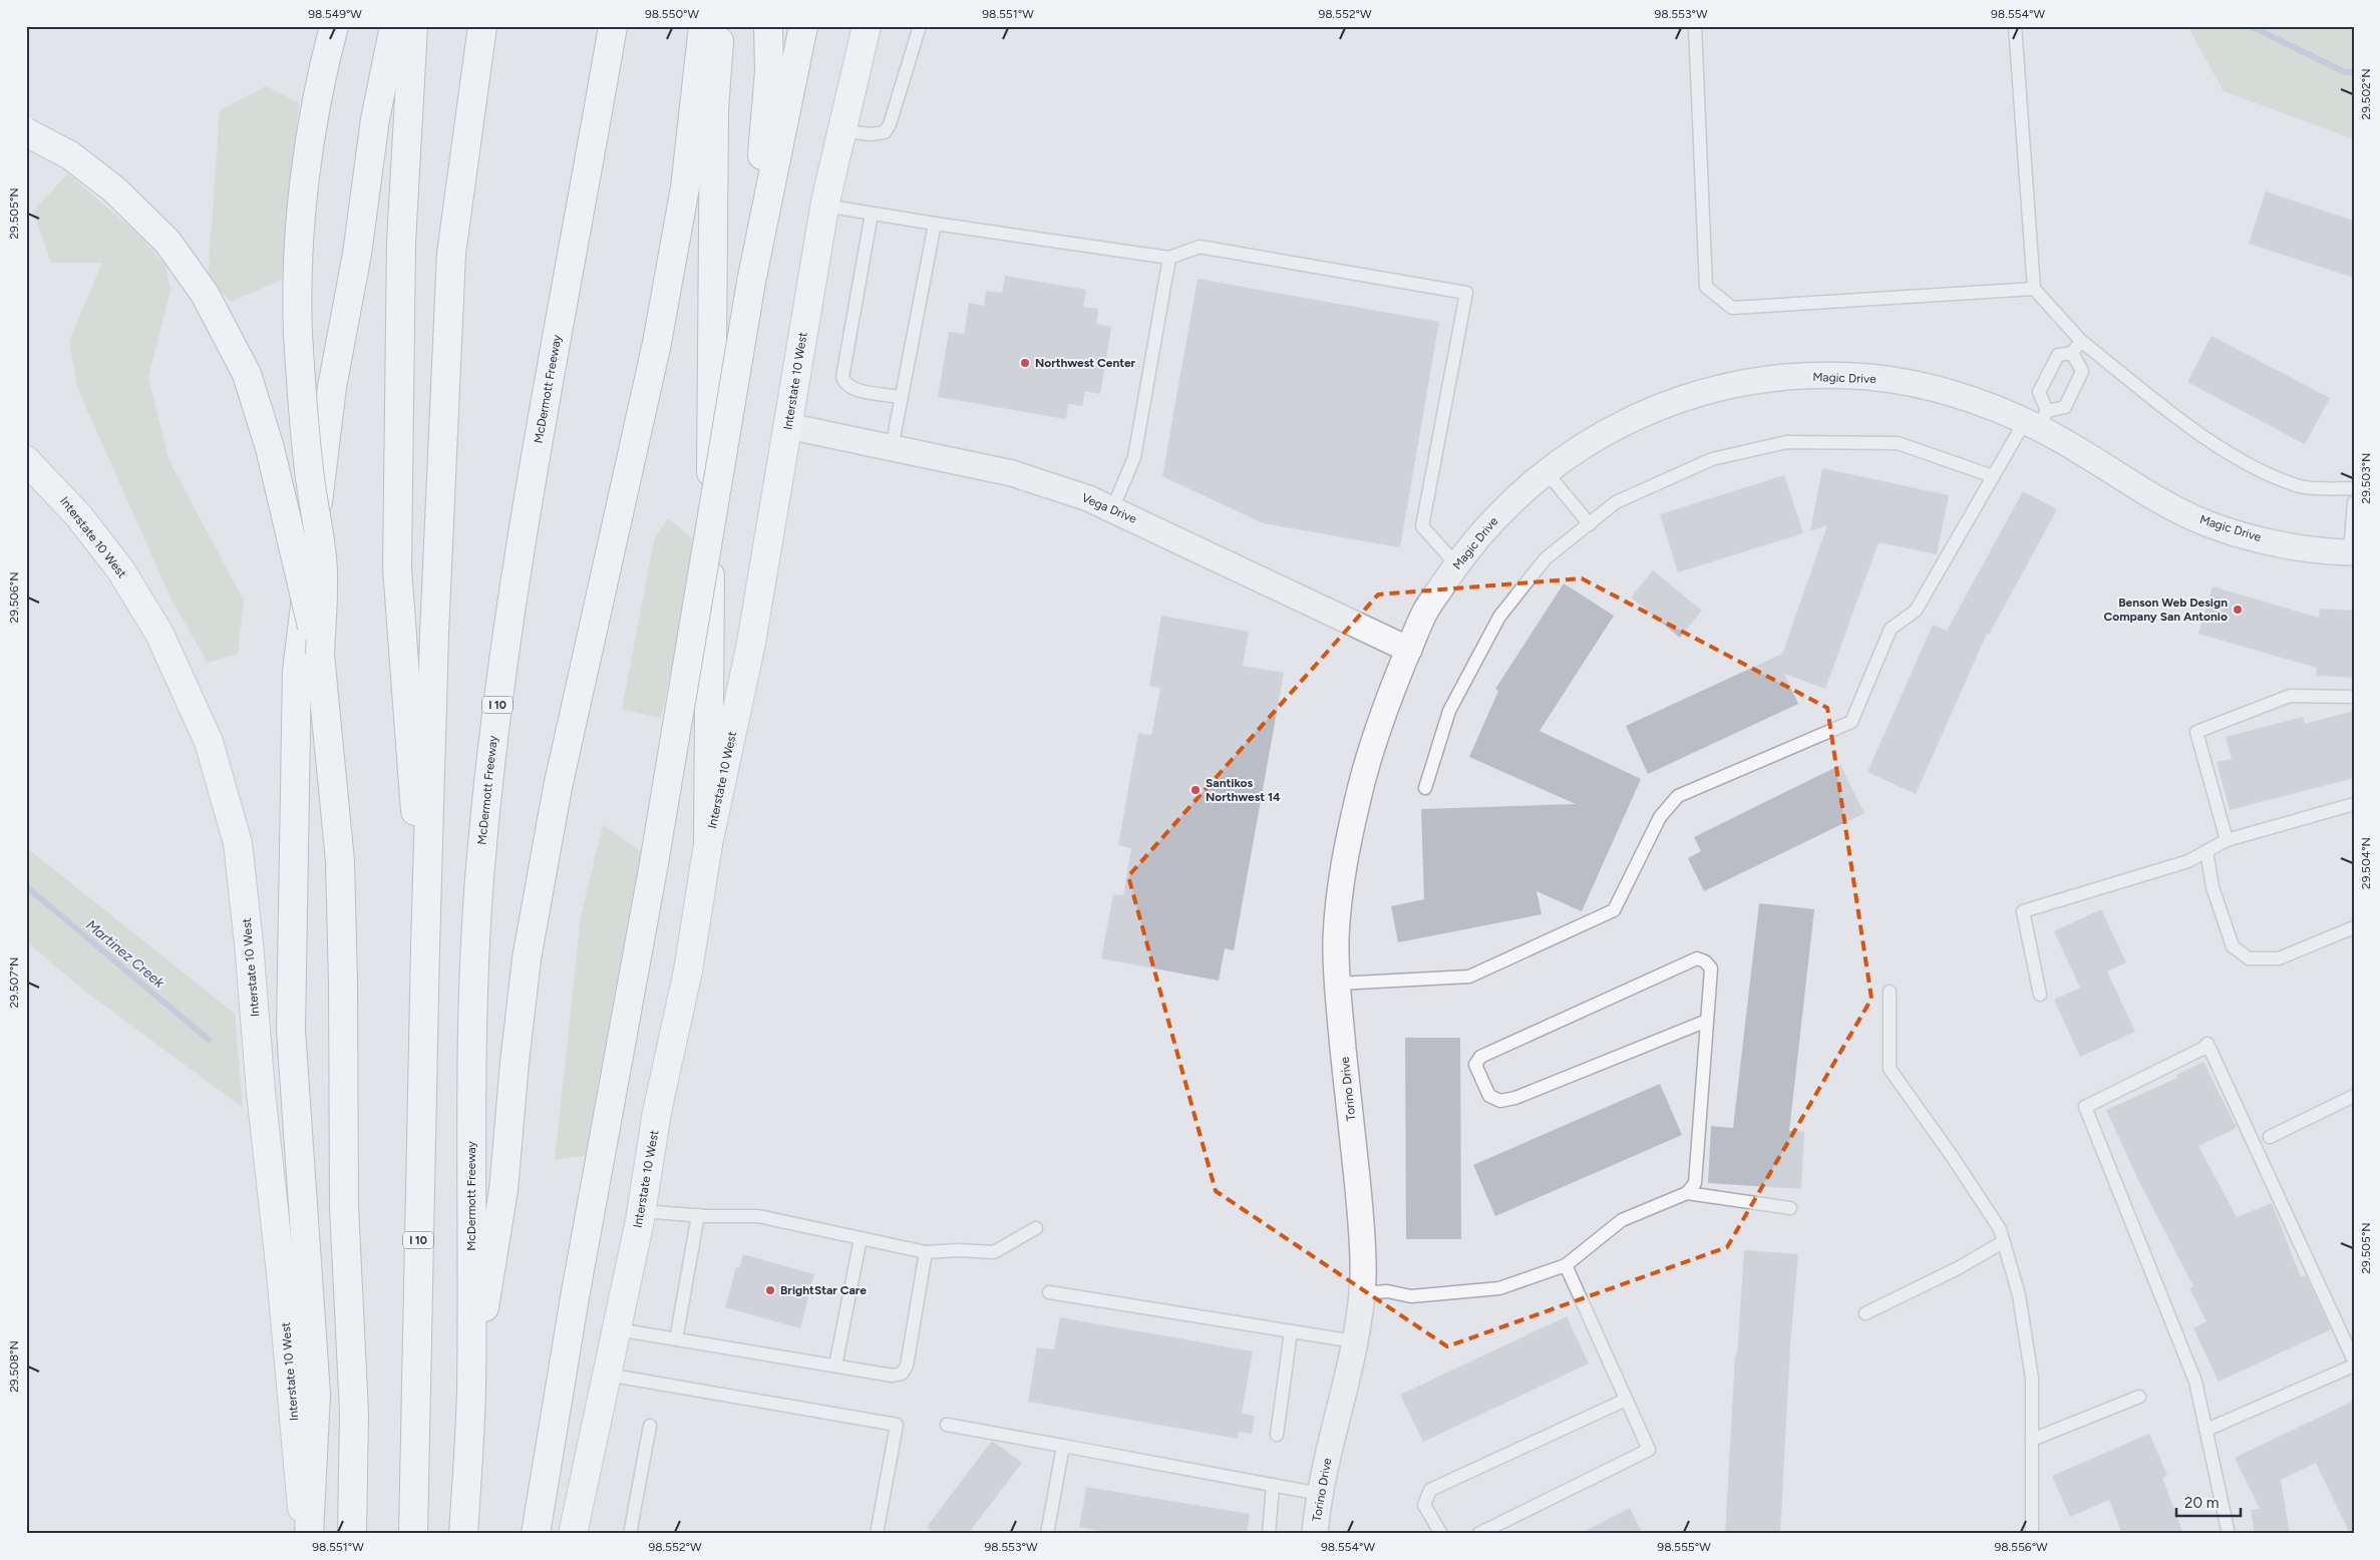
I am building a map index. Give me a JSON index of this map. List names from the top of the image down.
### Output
{
  "streets": {
    "main road": ["Interstate 10 West", "McDermott Freeway", "I 10"],
    "street": ["Magic Drive", "Vega Drive", "Torino Drive"]
  },
  "crossings": [
    ["Magic Drive", "Vega Drive"],
    ["Magic Drive", "Torino Drive"],
    ["Interstate 10 West", "Vega Drive"],
    ["Vega Drive", "Torino Drive"]
  ],
  "water": ["Martinez Creek"],
  "places": [
    "Northwest Center",
    "Benson Web Design Company San Antonio",
    "Santikos Northwest 14",
    "BrightStar Care"
  ],
  "scale_bar": "20 m",
  "coordinates": [
    "98.549°W",
    "98.550°W",
    "98.551°W",
    "98.552°W",
    "98.553°W",
    "98.554°W",
    "29.502°N",
    "29.505°N",
    "29.503°N",
    "29.506°N",
    "29.504°N",
    "29.507°N",
    "29.508°N",
    "98.555°W",
    "98.556°W"
  ]
}
